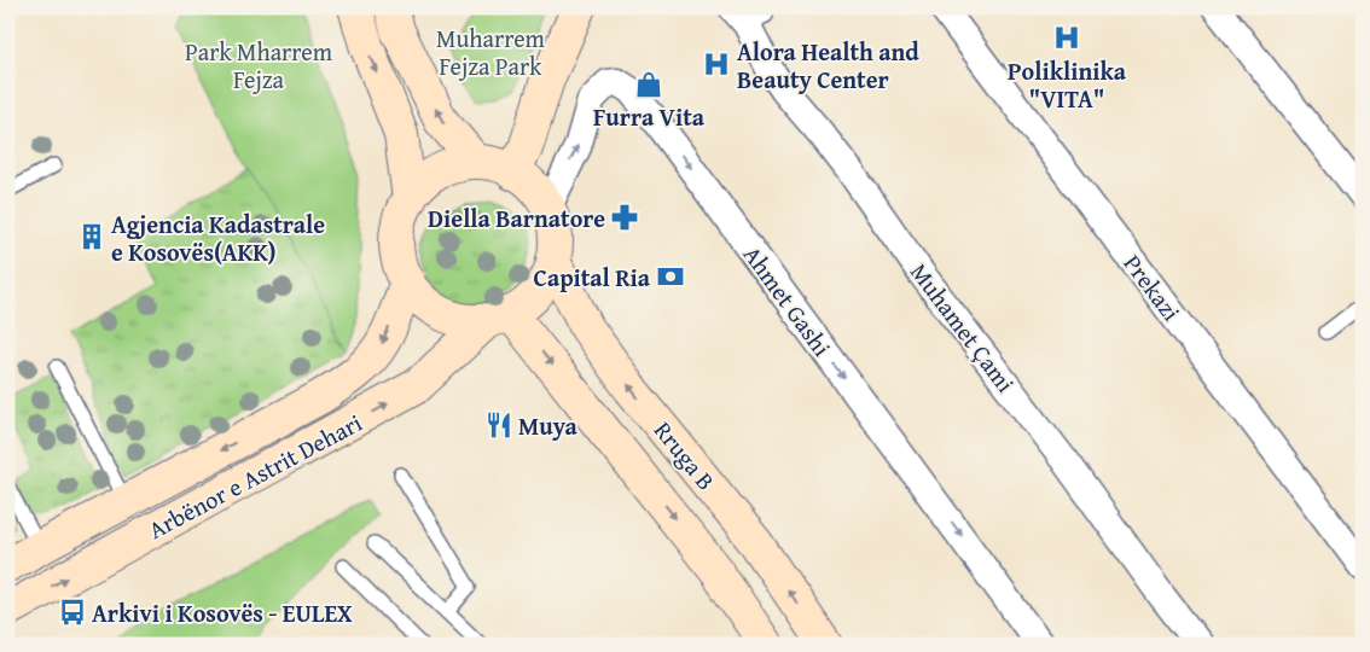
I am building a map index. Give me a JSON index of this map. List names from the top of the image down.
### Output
{
  "streets": {
    "main road": ["Rruga B", "Arbënor e Astrit Dehari"],
    "street": ["Prekazi", "Ahmet Gashi", "Muhamet Çami"]
  },
  "crossings": [
    ["Ahmet Gashi", "Rruga B"],
    ["Ahmet Gashi", "Arbënor e Astrit Dehari"],
    ["Rruga B", "Arbënor e Astrit Dehari"]
  ],
  "parks": ["Muharrem Fejza Park", "Park Mharrem Fejza"],
  "places": {
    "hospital": ["Poliklinika \"VITA\"", "Alora Health and Beauty Center"],
    "shop": ["Furra Vita"],
    "pharmacy": ["Diella Barnatore"],
    "building": ["Agjencia Kadastrale e Kosovës(AKK)"],
    "bank": ["Capital Ria"],
    "restaurant": ["Muya"],
    "bus stop": ["Arkivi i Kosovës - EULEX"]
  }
}
